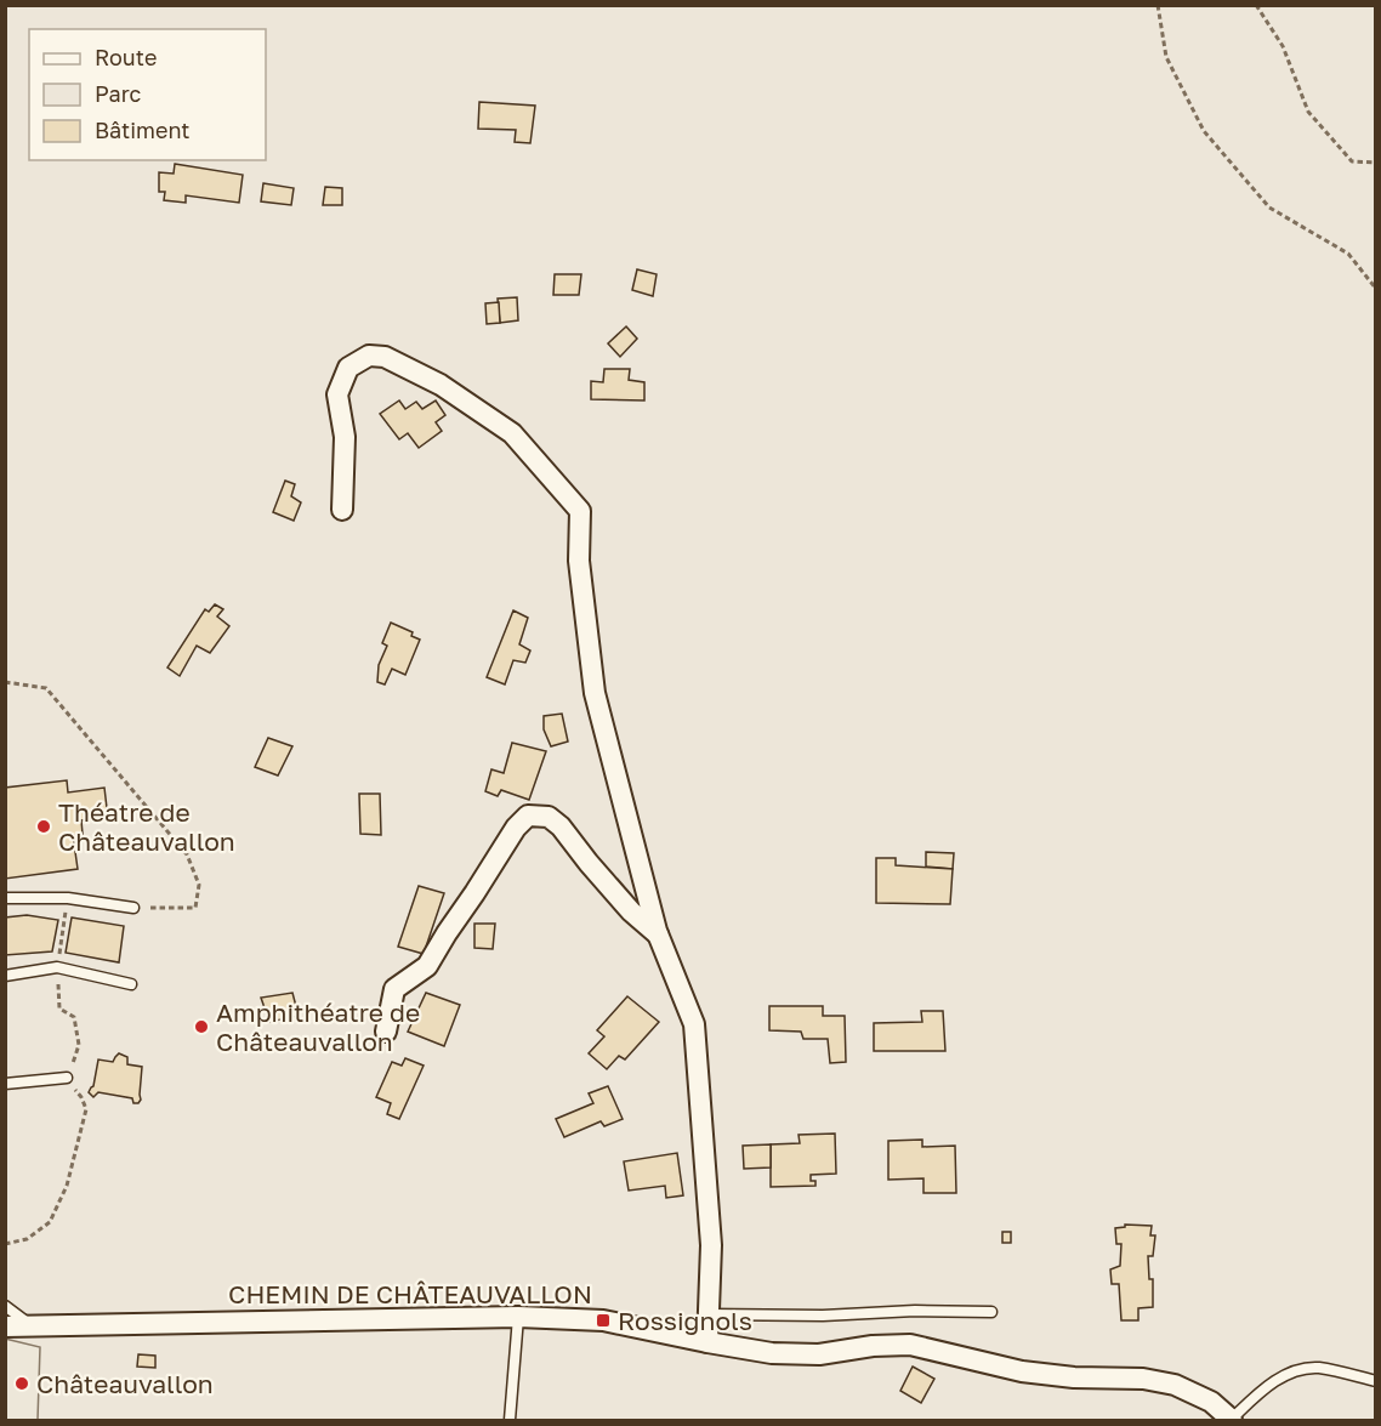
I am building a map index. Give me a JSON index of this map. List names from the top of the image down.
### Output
{
  "streets": {
    "street": ["CHEMIN DE CHÂTEAUVALLON"]
  },
  "places": {
    "other": ["Théatre de Châteauvallon", "Amphithéatre de Châteauvallon", "Châteauvallon"],
    "transit": ["Rossignols"]
  },
  "legend": ["Route", "Parc", "Bâtiment"]
}
